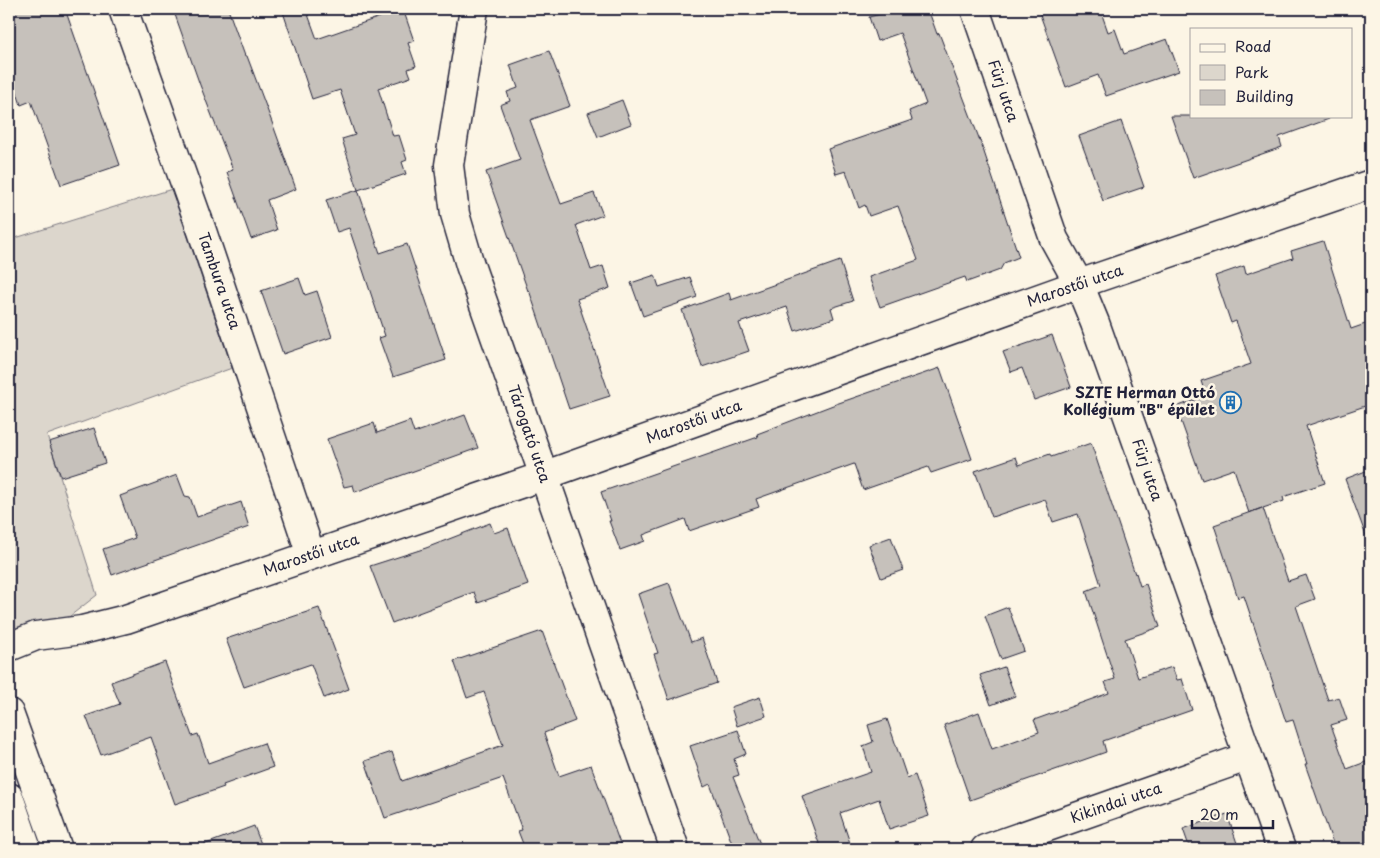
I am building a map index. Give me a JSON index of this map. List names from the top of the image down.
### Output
{
  "streets": {
    "street": [
      "Fürj utca",
      "Tambura utca",
      "Marostői utca",
      "Tárogató utca",
      "Kikindai utca"
    ]
  },
  "crossings": [
    ["Fürj utca", "Marostői utca"],
    ["Fürj utca", "Kikindai utca"],
    ["Tambura utca", "Marostői utca"],
    ["Marostői utca", "Tárogató utca"]
  ],
  "places": {
    "building": ["SZTE Herman Ottó Kollégium \"B\" épület"]
  },
  "legend": ["Road", "Park", "Building"],
  "scale_bar": "20 m"
}
